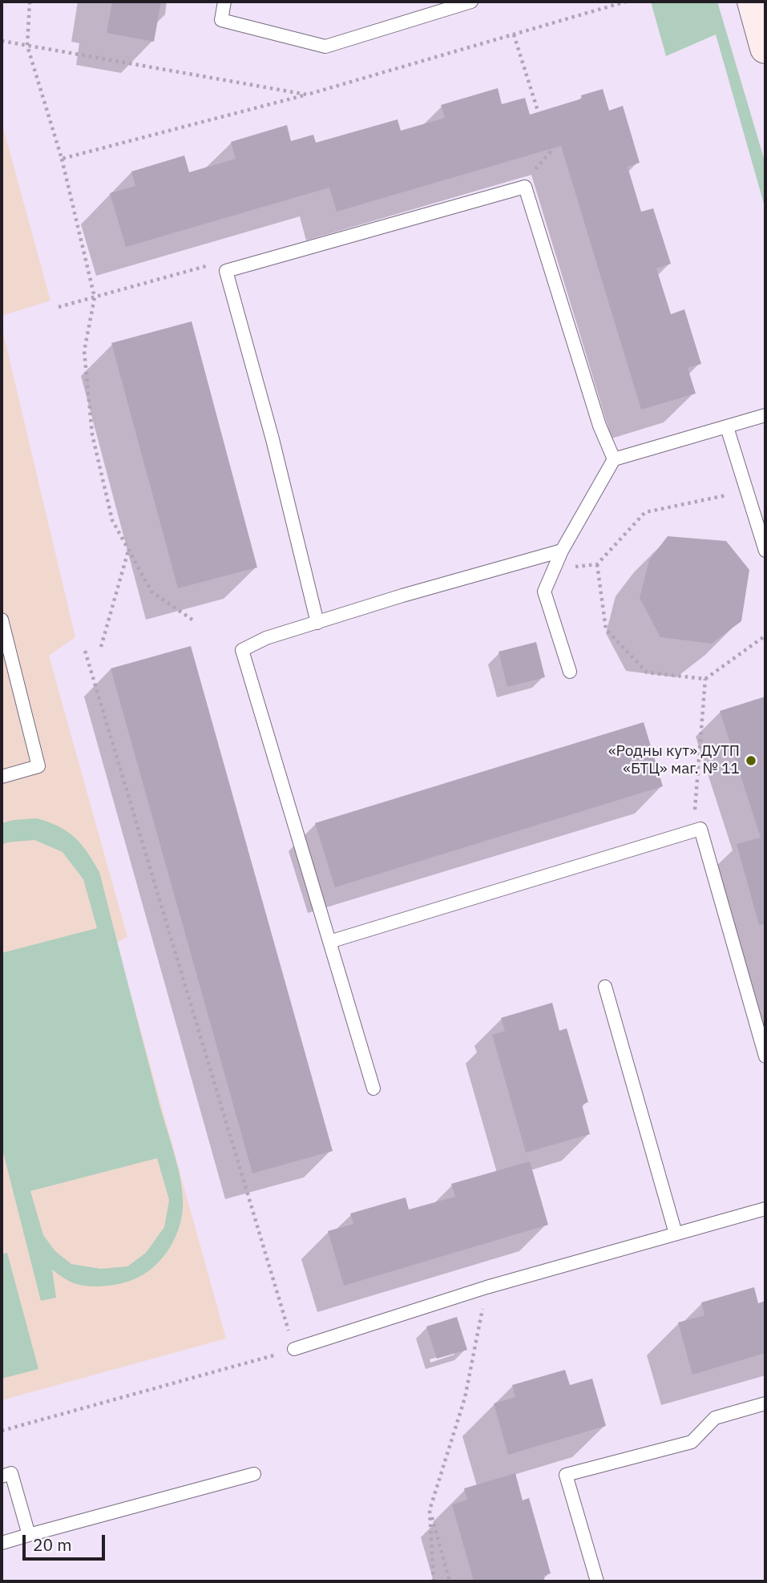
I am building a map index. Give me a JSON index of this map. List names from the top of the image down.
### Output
{
  "places": ["«Родны кут» ДУТП «БТЦ» маг. № 11"],
  "scale_bar": "20 m"
}
